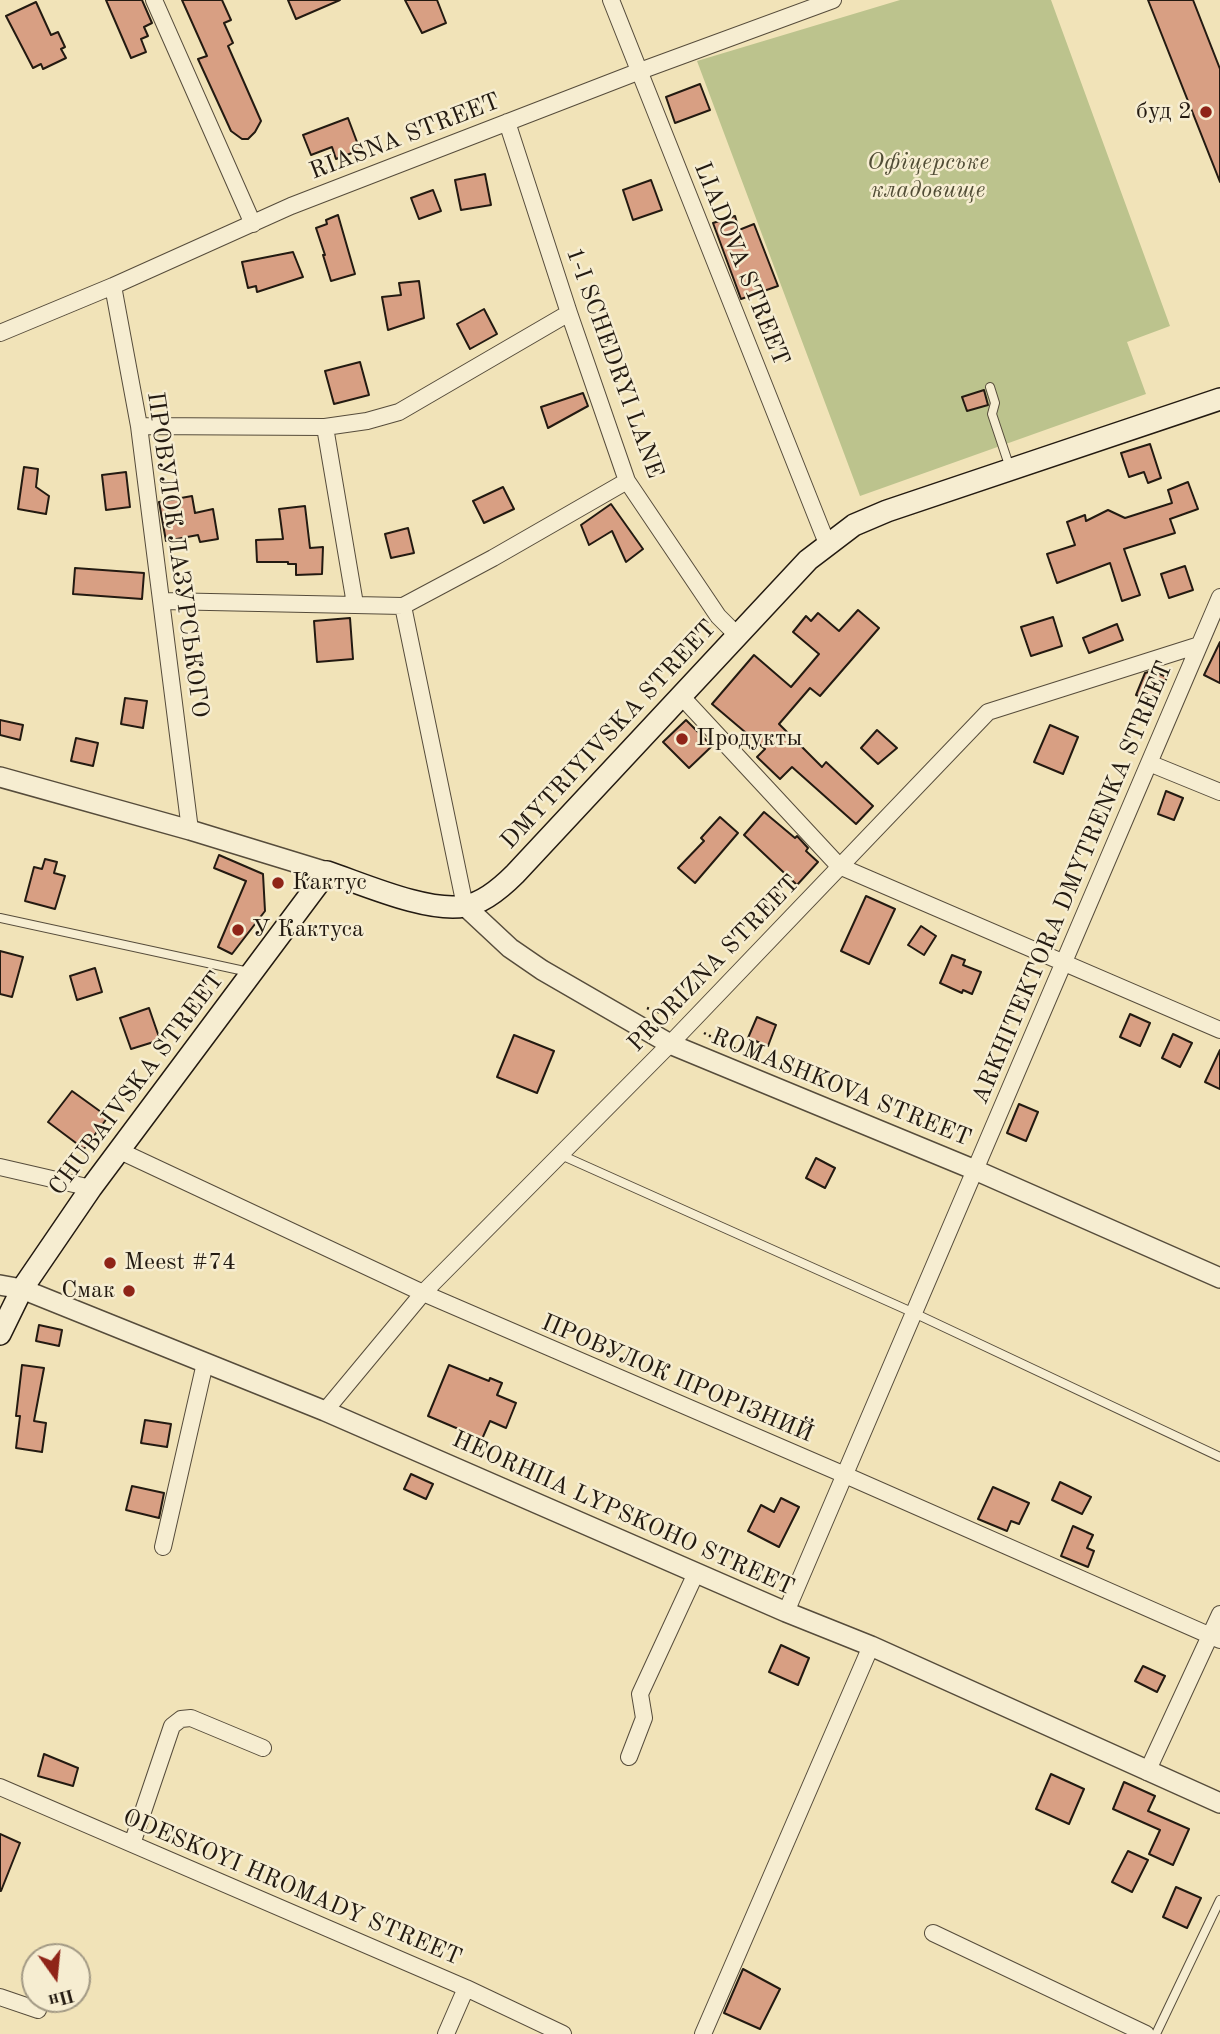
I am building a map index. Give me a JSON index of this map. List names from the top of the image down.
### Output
{
  "streets": {
    "main road": ["DMYTRIYIVSKA STREET", "CHUBAIVSKA STREET"],
    "street": [
      "RIASNA STREET",
      "LIADOVA STREET",
      "1-I SCHEDRYI LANE",
      "ПРОВУЛОК ЛАЗУРСЬКОГО",
      "ARKHITEKTORA DMYTRENKA STREET",
      "PRORIZNA STREET",
      "ROMASHKOVA STREET",
      "ПРОВУЛОК ПРОРІЗНИЙ",
      "HEORHIIA LYPSKOHO STREET",
      "ODESKOYI HROMADY STREET"
    ]
  },
  "crossings": [
    ["RIASNA STREET", "LIADOVA STREET"],
    ["RIASNA STREET", "1-I SCHEDRYI LANE"],
    ["RIASNA STREET", "ПРОВУЛОК ЛАЗУРСЬКОГО"],
    ["LIADOVA STREET", "DMYTRIYIVSKA STREET"],
    ["1-I SCHEDRYI LANE", "DMYTRIYIVSKA STREET"],
    ["ПРОВУЛОК ЛАЗУРСЬКОГО", "DMYTRIYIVSKA STREET"],
    ["DMYTRIYIVSKA STREET", "CHUBAIVSKA STREET"],
    ["DMYTRIYIVSKA STREET", "ROMASHKOVA STREET"],
    ["ARKHITEKTORA DMYTRENKA STREET", "PRORIZNA STREET"],
    ["ARKHITEKTORA DMYTRENKA STREET", "ROMASHKOVA STREET"],
    ["ARKHITEKTORA DMYTRENKA STREET", "ПРОВУЛОК ПРОРІЗНИЙ"],
    ["ARKHITEKTORA DMYTRENKA STREET", "HEORHIIA LYPSKOHO STREET"],
    ["PRORIZNA STREET", "ROMASHKOVA STREET"],
    ["PRORIZNA STREET", "ПРОВУЛОК ПРОРІЗНИЙ"],
    ["PRORIZNA STREET", "HEORHIIA LYPSKOHO STREET"],
    ["CHUBAIVSKA STREET", "ПРОВУЛОК ПРОРІЗНИЙ"],
    ["CHUBAIVSKA STREET", "HEORHIIA LYPSKOHO STREET"]
  ],
  "parks": ["Офіцерське кладовище"],
  "places": [
    "буд 2",
    "Продукты",
    "Кактус",
    "У Кактуса",
    "Meest #74",
    "Смак"
  ],
  "north": "bottom"
}
